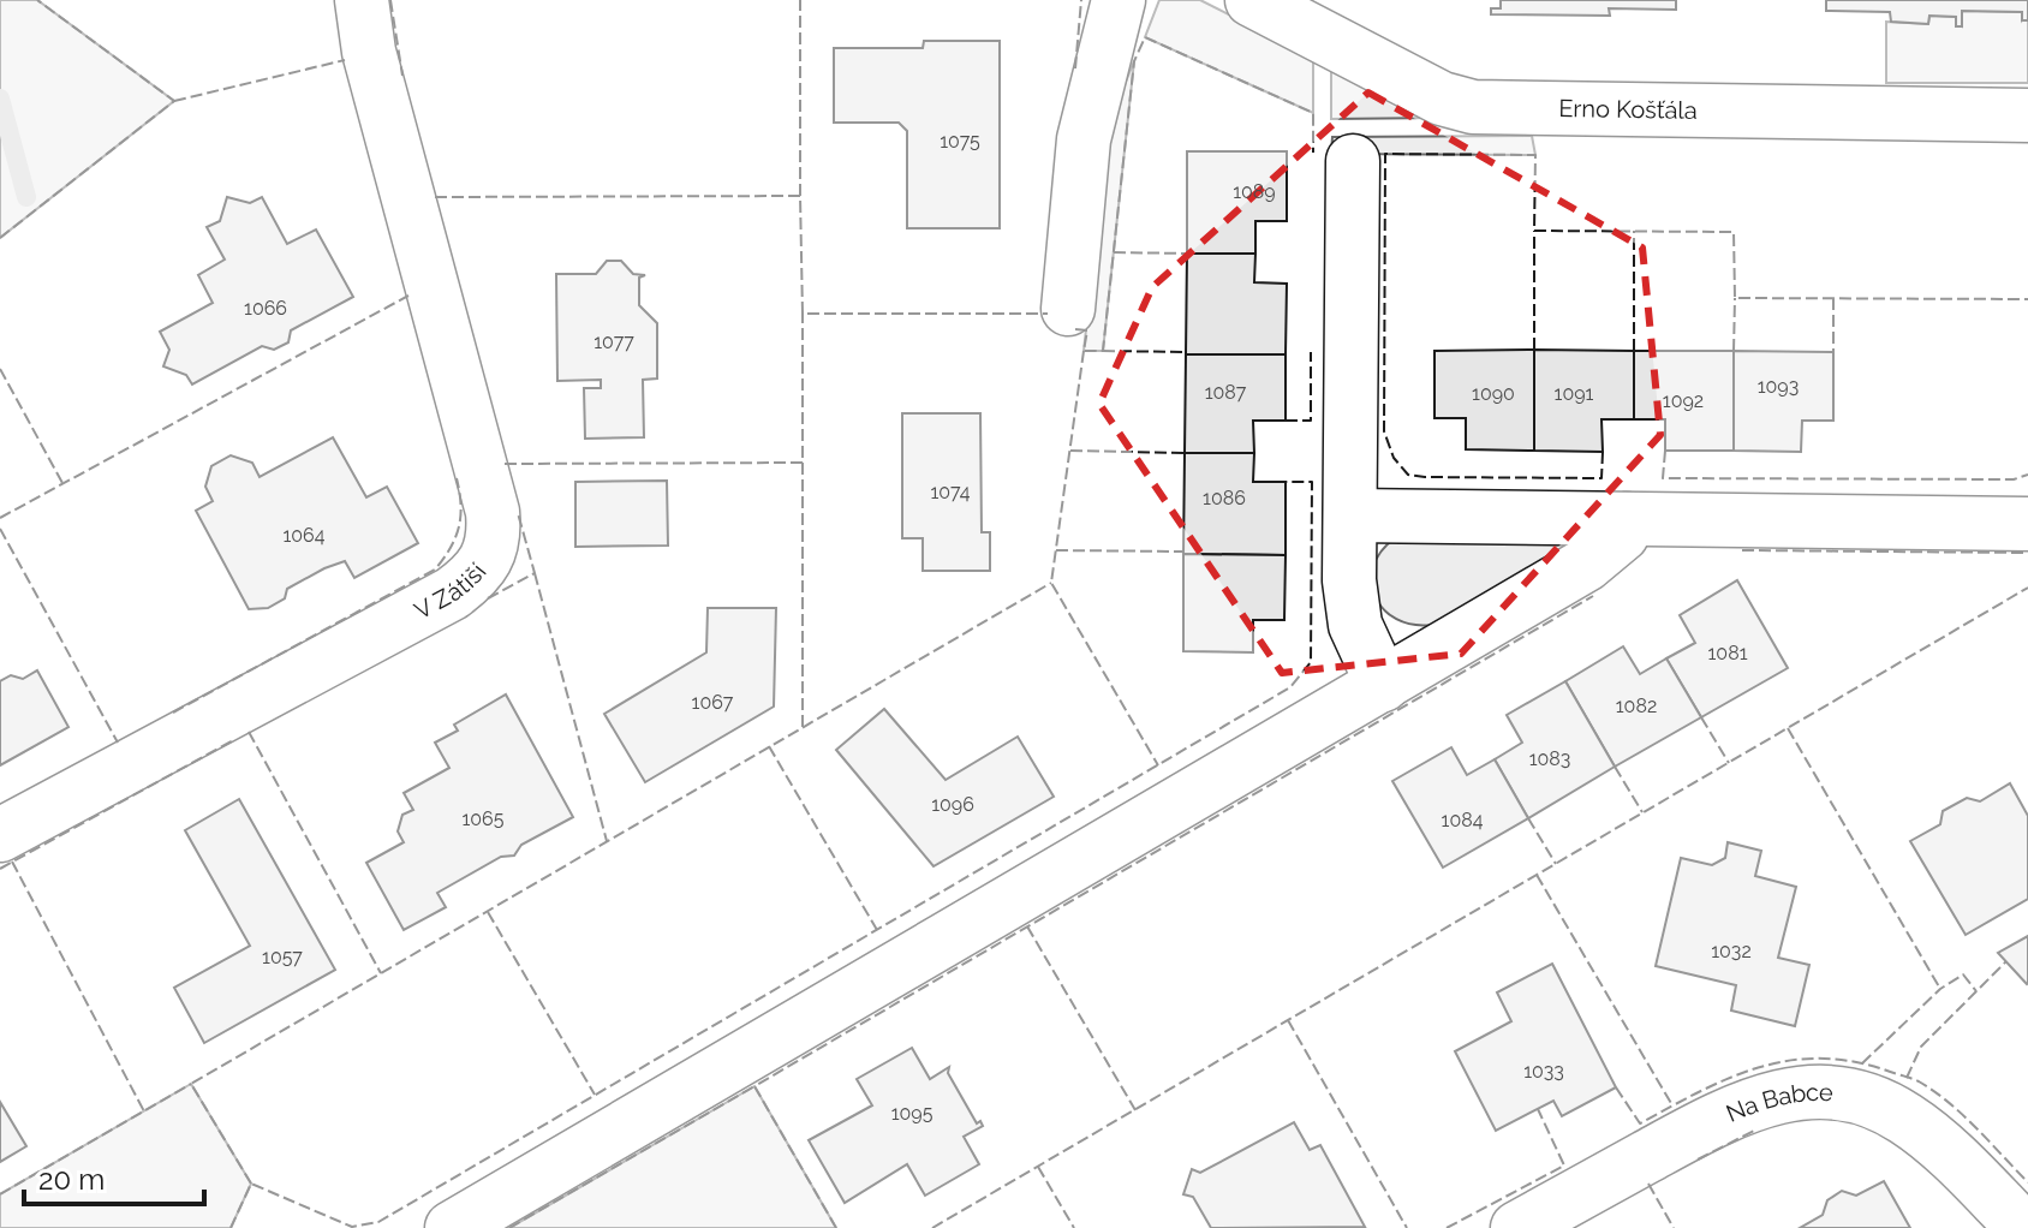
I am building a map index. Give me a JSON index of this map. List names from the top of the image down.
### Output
{
  "streets": {
    "street": ["Erno Košťála", "V Zátiší", "Na Babce"]
  },
  "house_numbers": [
    "1075",
    "1089",
    "1066",
    "1077",
    "1093",
    "1087",
    "1090",
    "1091",
    "1092",
    "1074",
    "1086",
    "1064",
    "1081",
    "1067",
    "1082",
    "1083",
    "1096",
    "1065",
    "1084",
    "1032",
    "1057",
    "1033",
    "1095"
  ],
  "scale_bar": "20 m"
}
